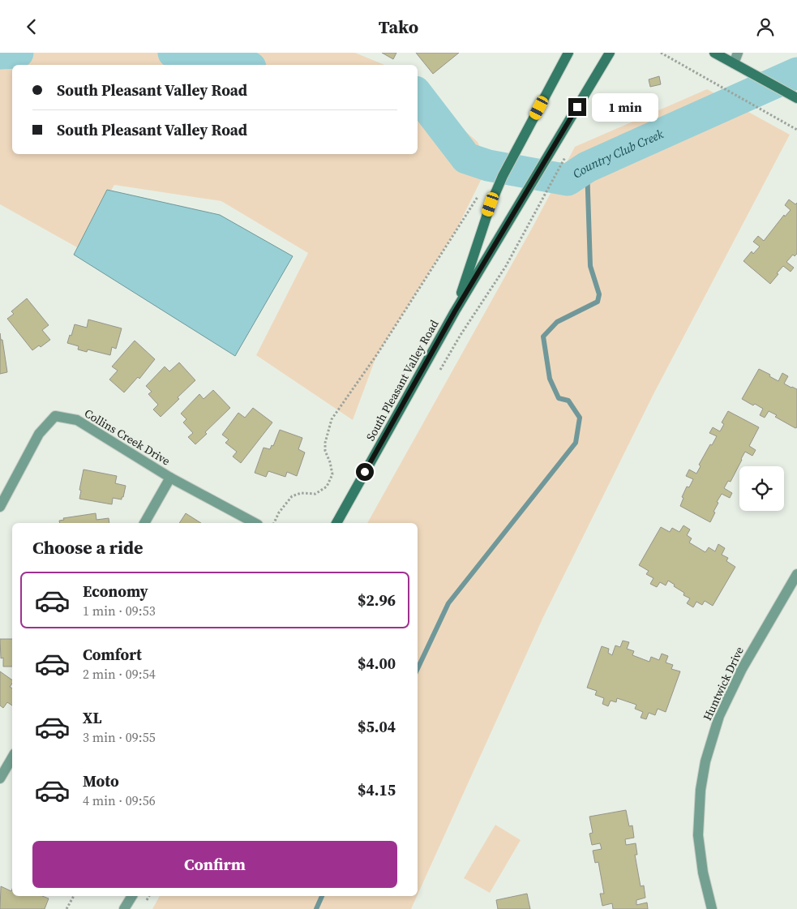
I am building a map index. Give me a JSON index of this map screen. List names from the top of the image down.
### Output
{
  "streets": {
    "street": ["South Pleasant Valley Road", "Collins Creek Drive", "Huntwick Drive"]
  },
  "water": ["Country Club Creek"],
  "page": {
    "header": "Tako",
    "banner": ["South Pleasant Valley Road", "South Pleasant Valley Road"],
    "bubble": "1 min",
    "heading": "Choose a ride",
    "list": [
      {
        "name": "Economy",
        "note": "1 min · 09:53",
        "value": "$2.96"
      },
      {
        "name": "Comfort",
        "note": "2 min · 09:54",
        "value": "$4.00"
      },
      {
        "name": "XL",
        "note": "3 min · 09:55",
        "value": "$5.04"
      },
      {
        "name": "Moto",
        "note": "4 min · 09:56",
        "value": "$4.15"
      }
    ],
    "buttons": "Confirm"
  }
}
